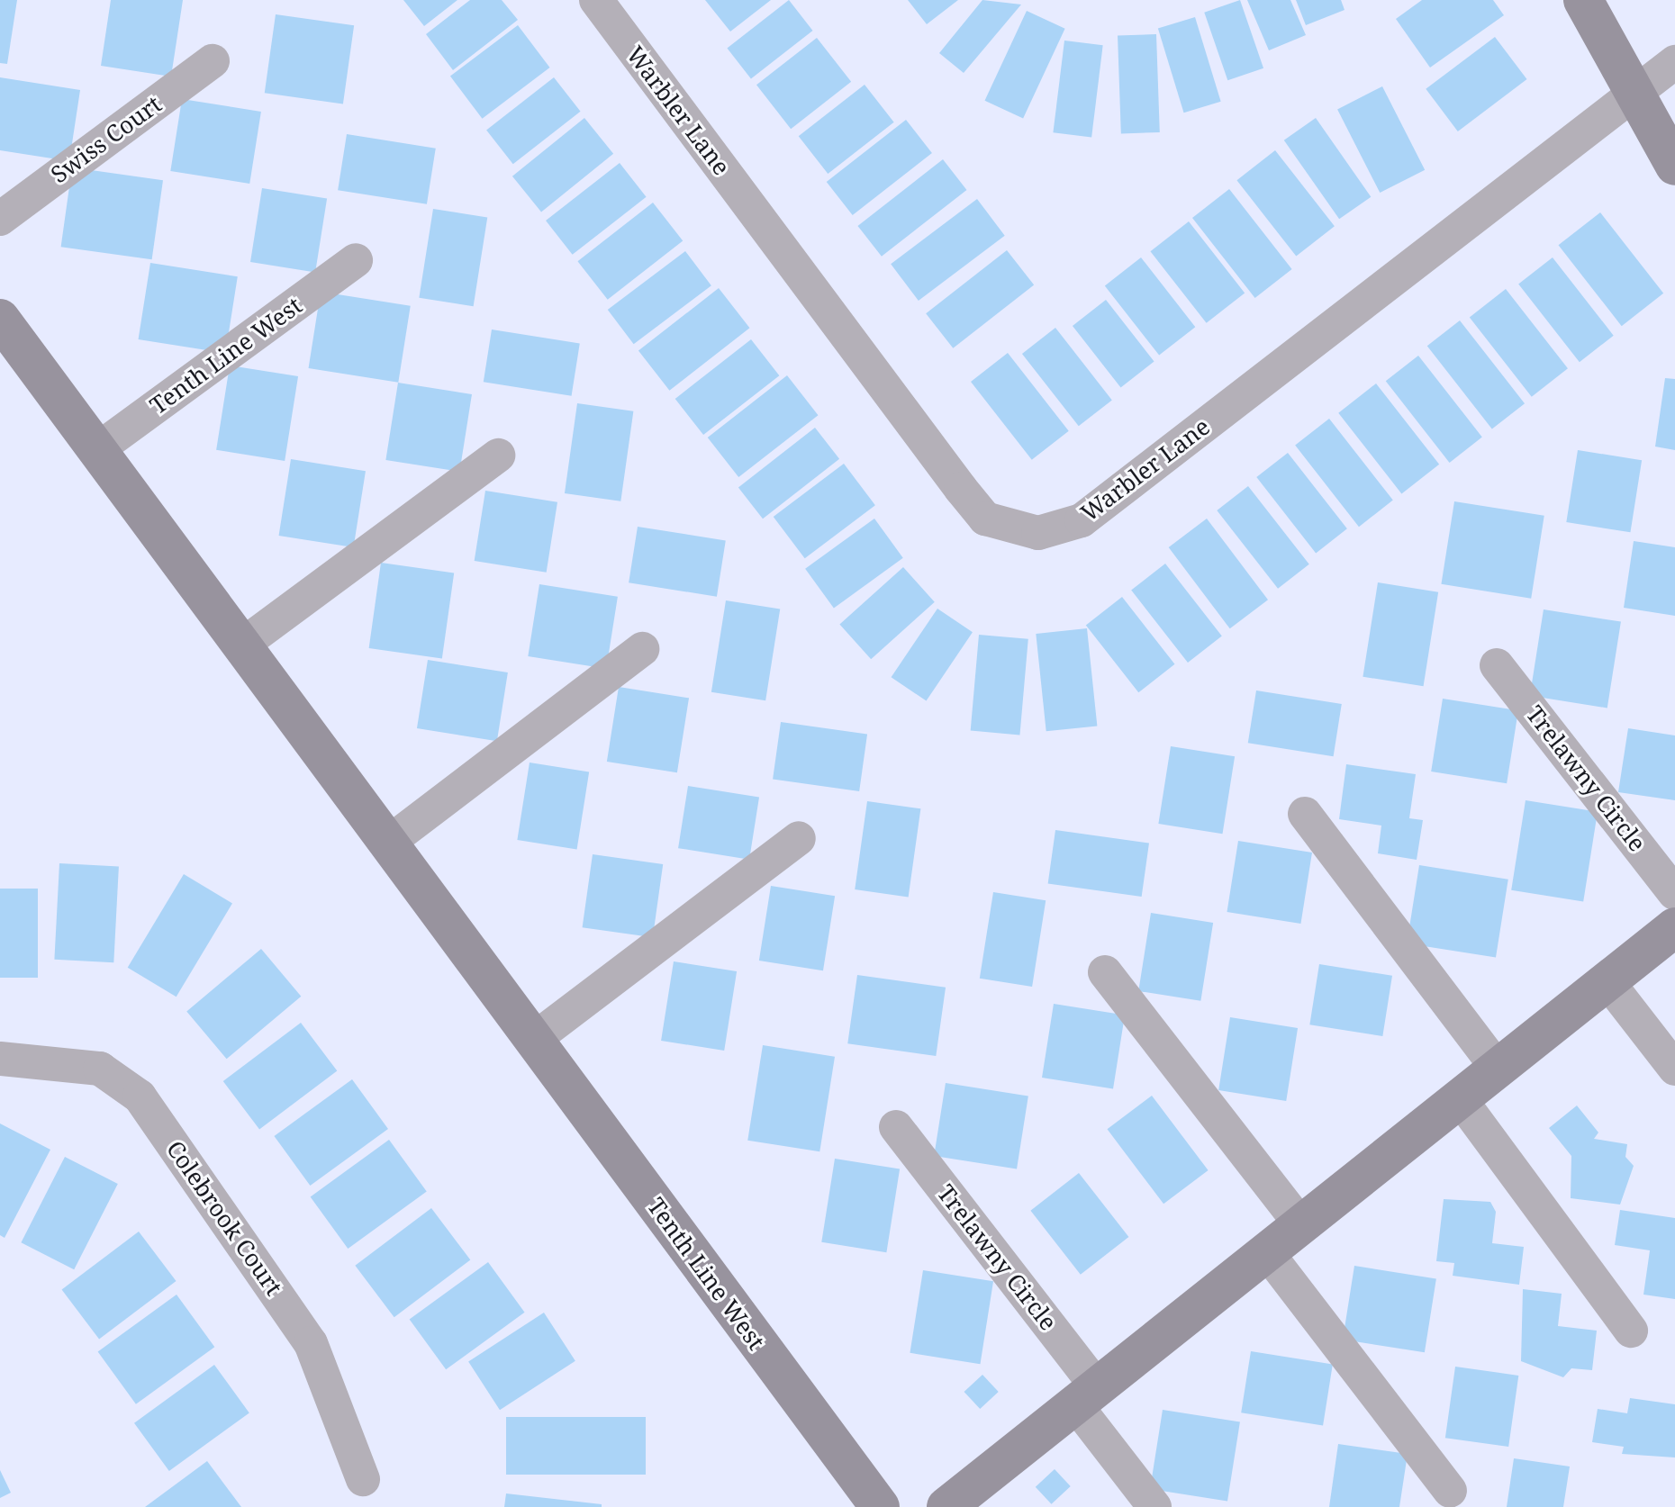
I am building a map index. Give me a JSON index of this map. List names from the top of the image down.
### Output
{
  "streets": {
    "street": [
      "Warbler Lane",
      "Swiss Court",
      "Tenth Line West",
      "Trelawny Circle",
      "Colebrook Court"
    ]
  }
}
